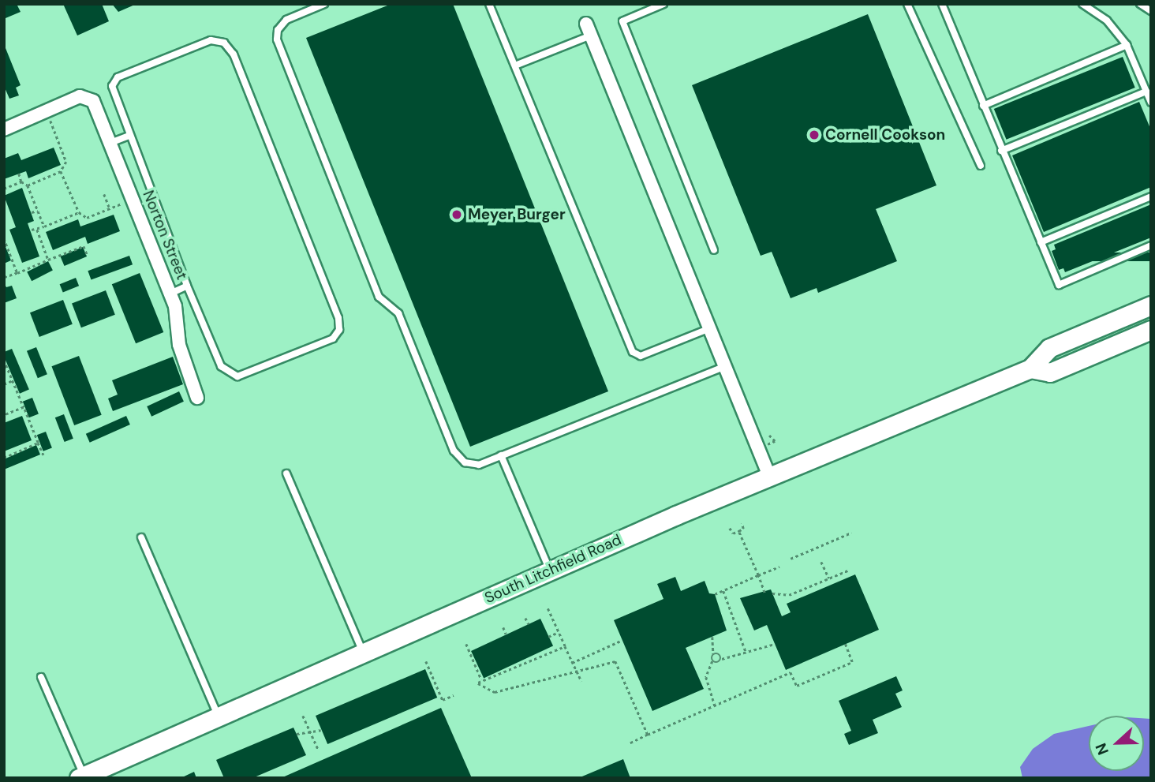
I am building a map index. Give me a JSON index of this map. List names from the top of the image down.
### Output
{
  "streets": {
    "main road": ["South Litchfield Road"],
    "street": ["Norton Street"]
  },
  "places": ["Cornell Cookson", "Meyer Burger"],
  "north": "left"
}
